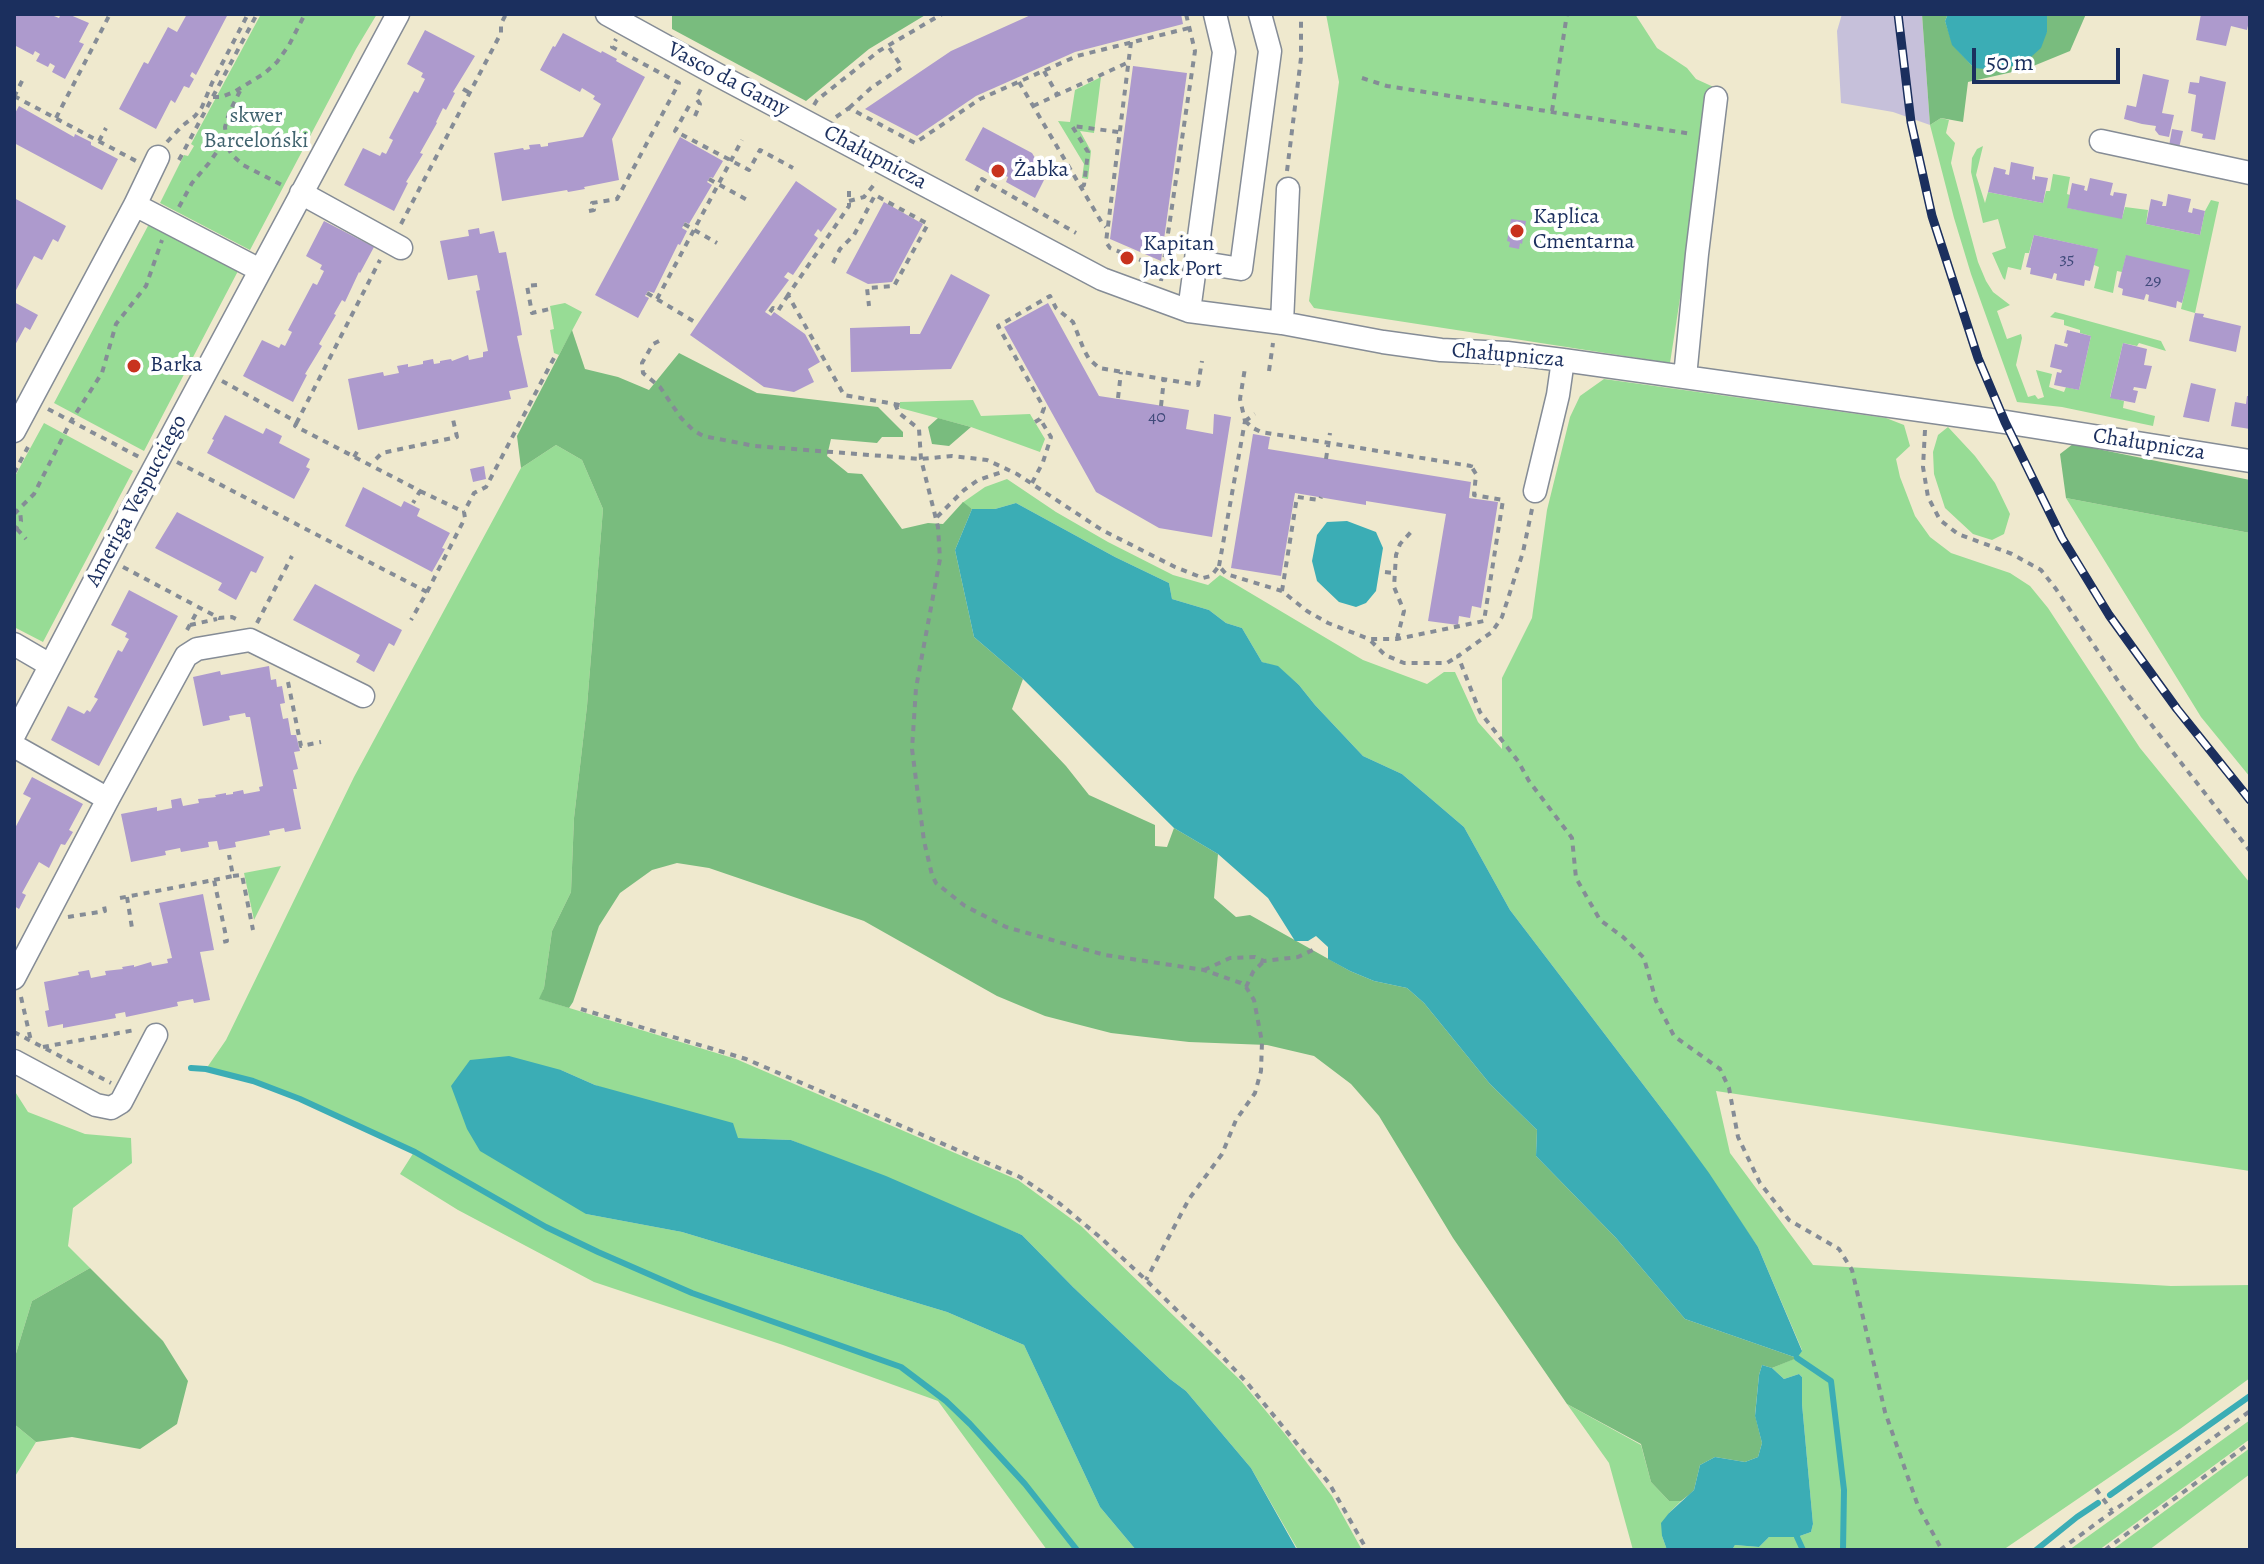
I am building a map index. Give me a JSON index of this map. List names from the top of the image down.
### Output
{
  "streets": {
    "street": ["Vasco da Gamy", "Chałupnicza", "Ameriga Vespucciego"]
  },
  "crossings": [
    ["Vasco da Gamy", "Chałupnicza"]
  ],
  "parks": ["skwer Barceloński"],
  "places": [
    "Żabka",
    "Kaplica Cmentarna",
    "Kapitan Jack Port",
    "Barka"
  ],
  "house_numbers": ["35", "29", "40"],
  "scale_bar": "50 m"
}
